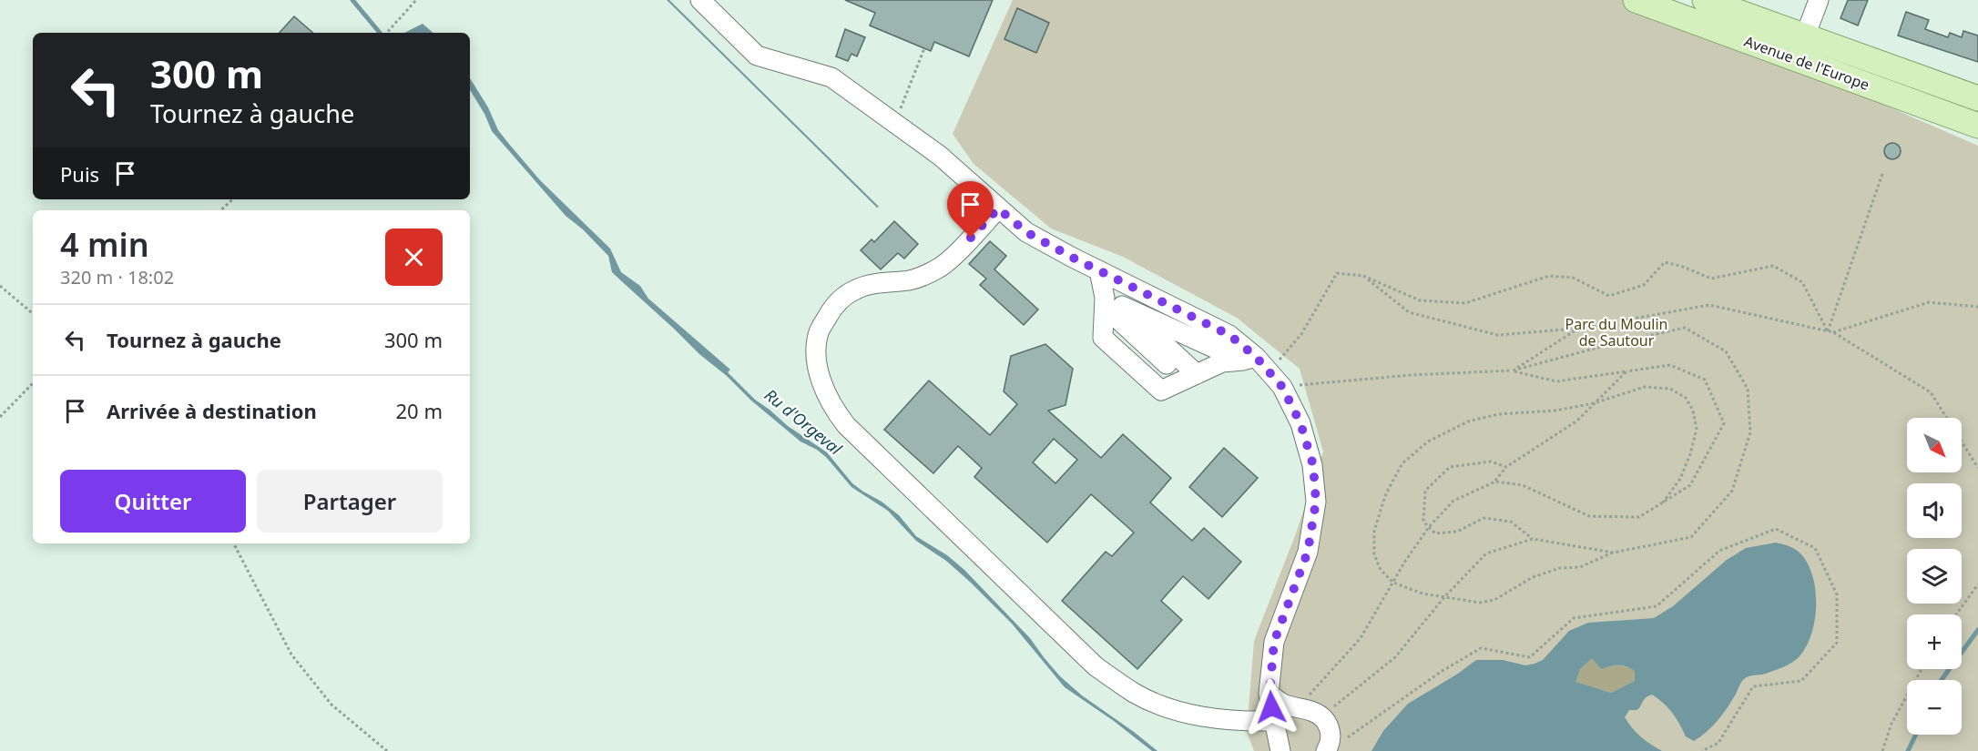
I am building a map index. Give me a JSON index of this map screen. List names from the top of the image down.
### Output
{
  "streets": {
    "main road": ["Avenue de l'Europe"]
  },
  "water": ["Ru d'Orgeval"],
  "parks": ["Parc du Moulin de Sautour"],
  "north": "bottom right",
  "page": {
    "turn": ["300 m", "Tournez à gauche"],
    "then": "Puis",
    "heading": ["4 min", "320 m · 18:02"],
    "list": [
      {
        "name": "Tournez à gauche",
        "value": "300 m"
      },
      {
        "name": "Arrivée à destination",
        "value": "20 m"
      }
    ],
    "map_buttons": ["+", "−"],
    "buttons": ["Quitter", "Partager"]
  }
}
